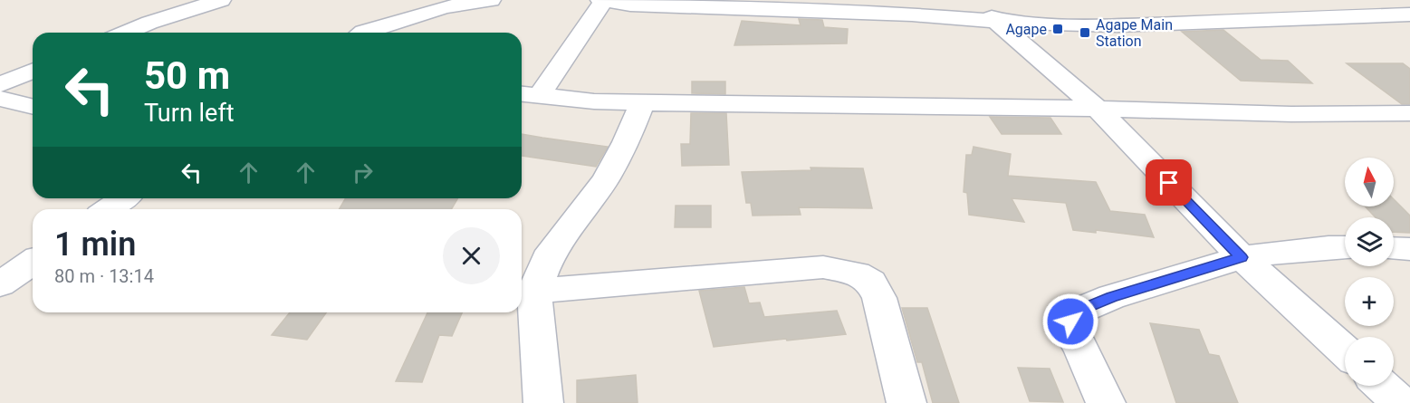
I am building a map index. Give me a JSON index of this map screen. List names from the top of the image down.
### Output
{
  "places": {
    "transit": ["Agape", "Agape Main Station"]
  },
  "north": "top",
  "page": {
    "turn": ["50 m", "Turn left"],
    "map_buttons": ["+", "−"],
    "heading": ["1 min", "80 m · 13:14"]
  }
}
